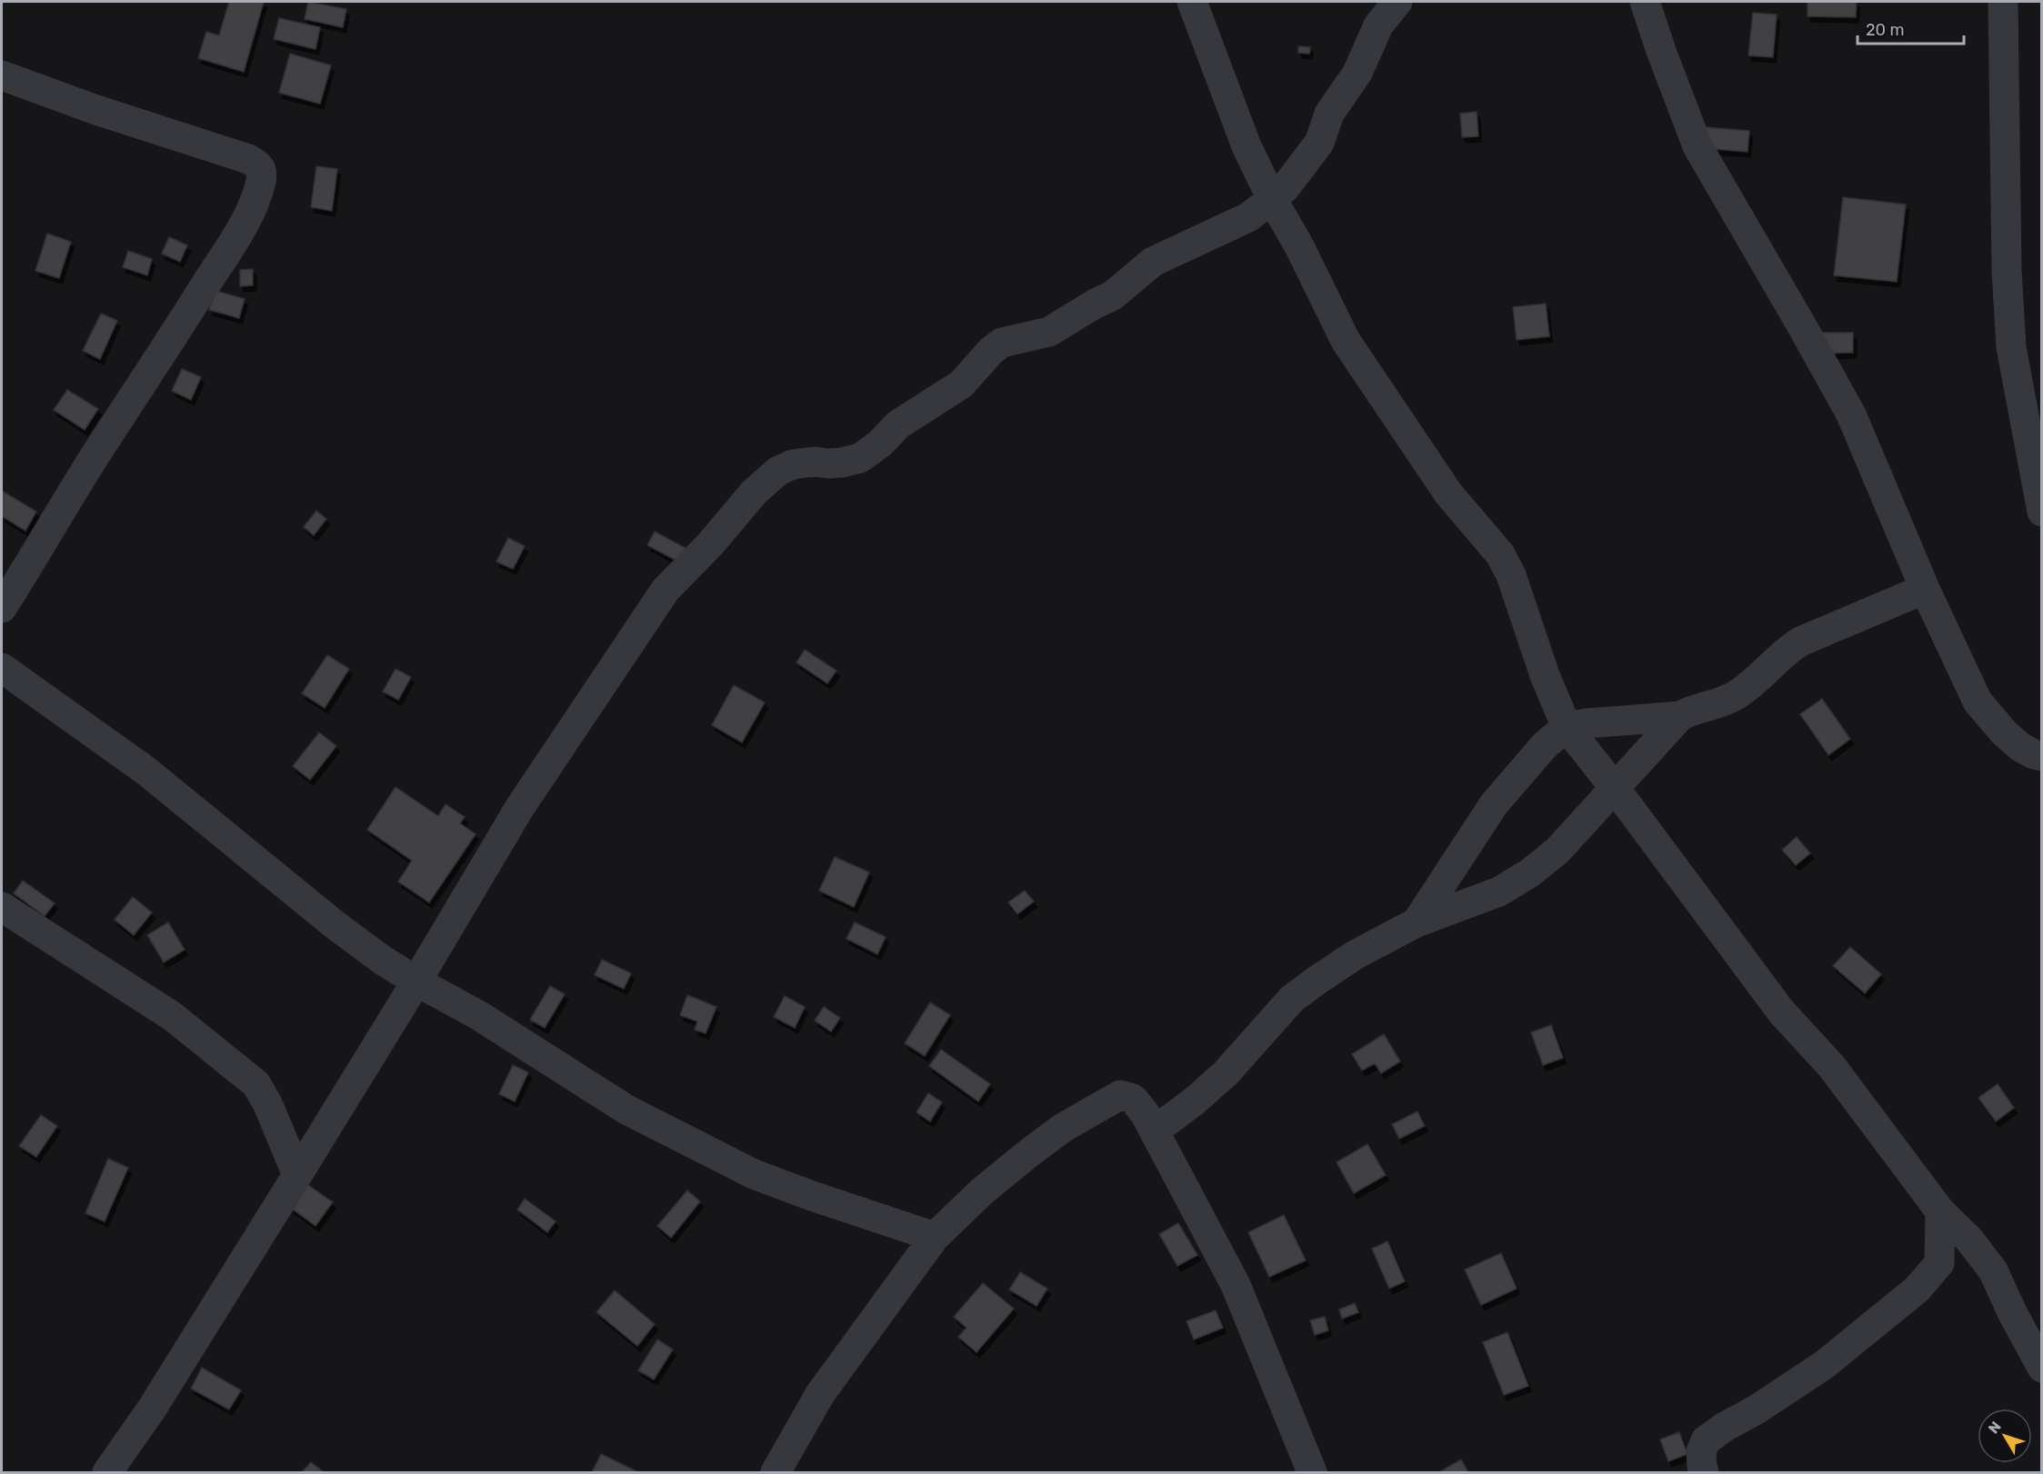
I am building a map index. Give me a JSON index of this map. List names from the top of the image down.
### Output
{
  "scale_bar": "20 m",
  "north": "top left"
}
